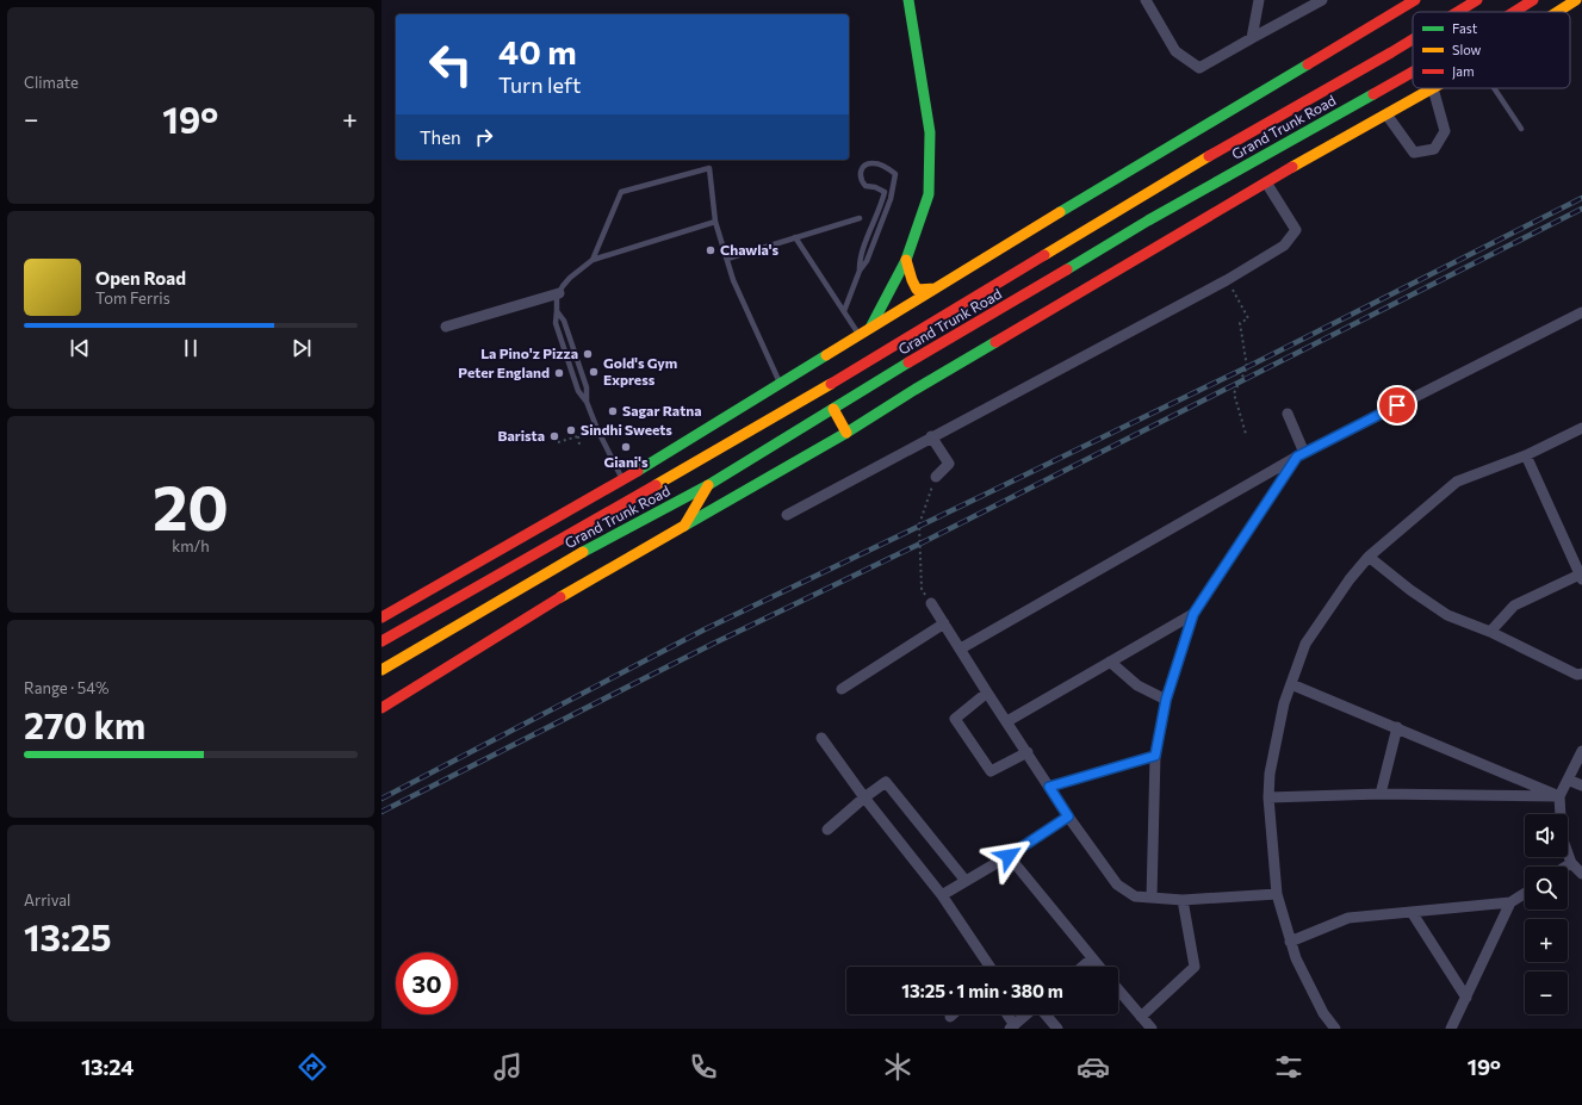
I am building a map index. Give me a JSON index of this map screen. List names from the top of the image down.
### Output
{
  "streets": {
    "main road": ["Grand Trunk Road"]
  },
  "places": [
    "Chawla's",
    "La Pino'z Pizza",
    "Gold's Gym Express",
    "Peter England",
    "Sagar Ratna",
    "Sindhi Sweets",
    "Barista",
    "Giani's"
  ],
  "legend": ["Fast", "Slow", "Jam"],
  "page": {
    "tile": [
      "Climate",
      ["20", "km/h"],
      ["Range · 54%", "270 km"],
      ["Arrival", "13:25"]
    ],
    "turn": ["40 m", "Turn left"],
    "heat": ["−", "19°", "+"],
    "then": "Then",
    "song": ["Open Road", "Tom Ferris"],
    "map_buttons": ["+", "−"],
    "limit": "30",
    "trip": "13:25 · 1 min · 380 m",
    "tabs": ["13:24", "19°"]
  }
}
